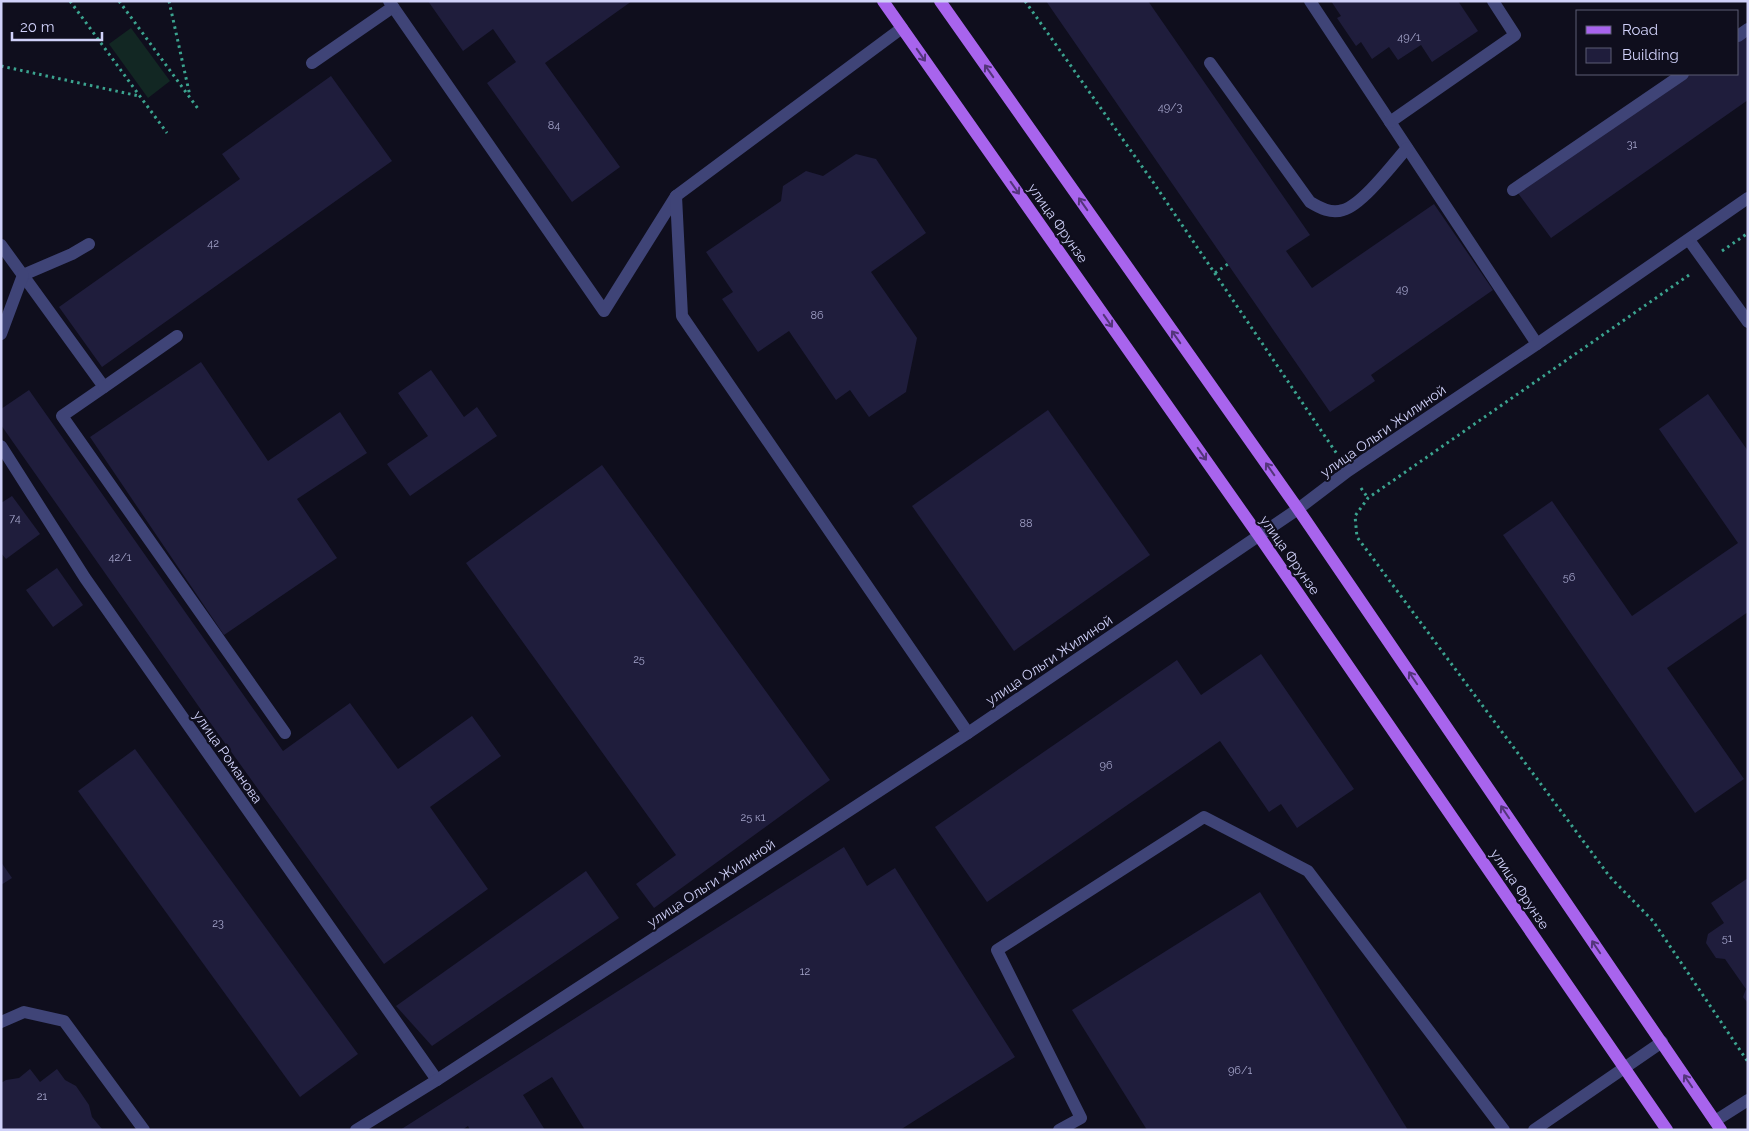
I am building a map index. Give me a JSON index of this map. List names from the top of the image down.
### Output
{
  "streets": {
    "main road": ["улица Фрунзе"],
    "street": ["улица Ольги Жилиной", "улица Романова"]
  },
  "crossings": [
    ["улица Фрунзе", "улица Ольги Жилиной"],
    ["улица Ольги Жилиной", "улица Романова"]
  ],
  "house_numbers": [
    "49/1",
    "49/3",
    "84",
    "31",
    "42",
    "49",
    "86",
    "74",
    "88",
    "42/1",
    "56",
    "25",
    "96",
    "25 к1",
    "23",
    "51",
    "12",
    "96/1",
    "21"
  ],
  "legend": ["Road", "Building"],
  "scale_bar": "20 m"
}
